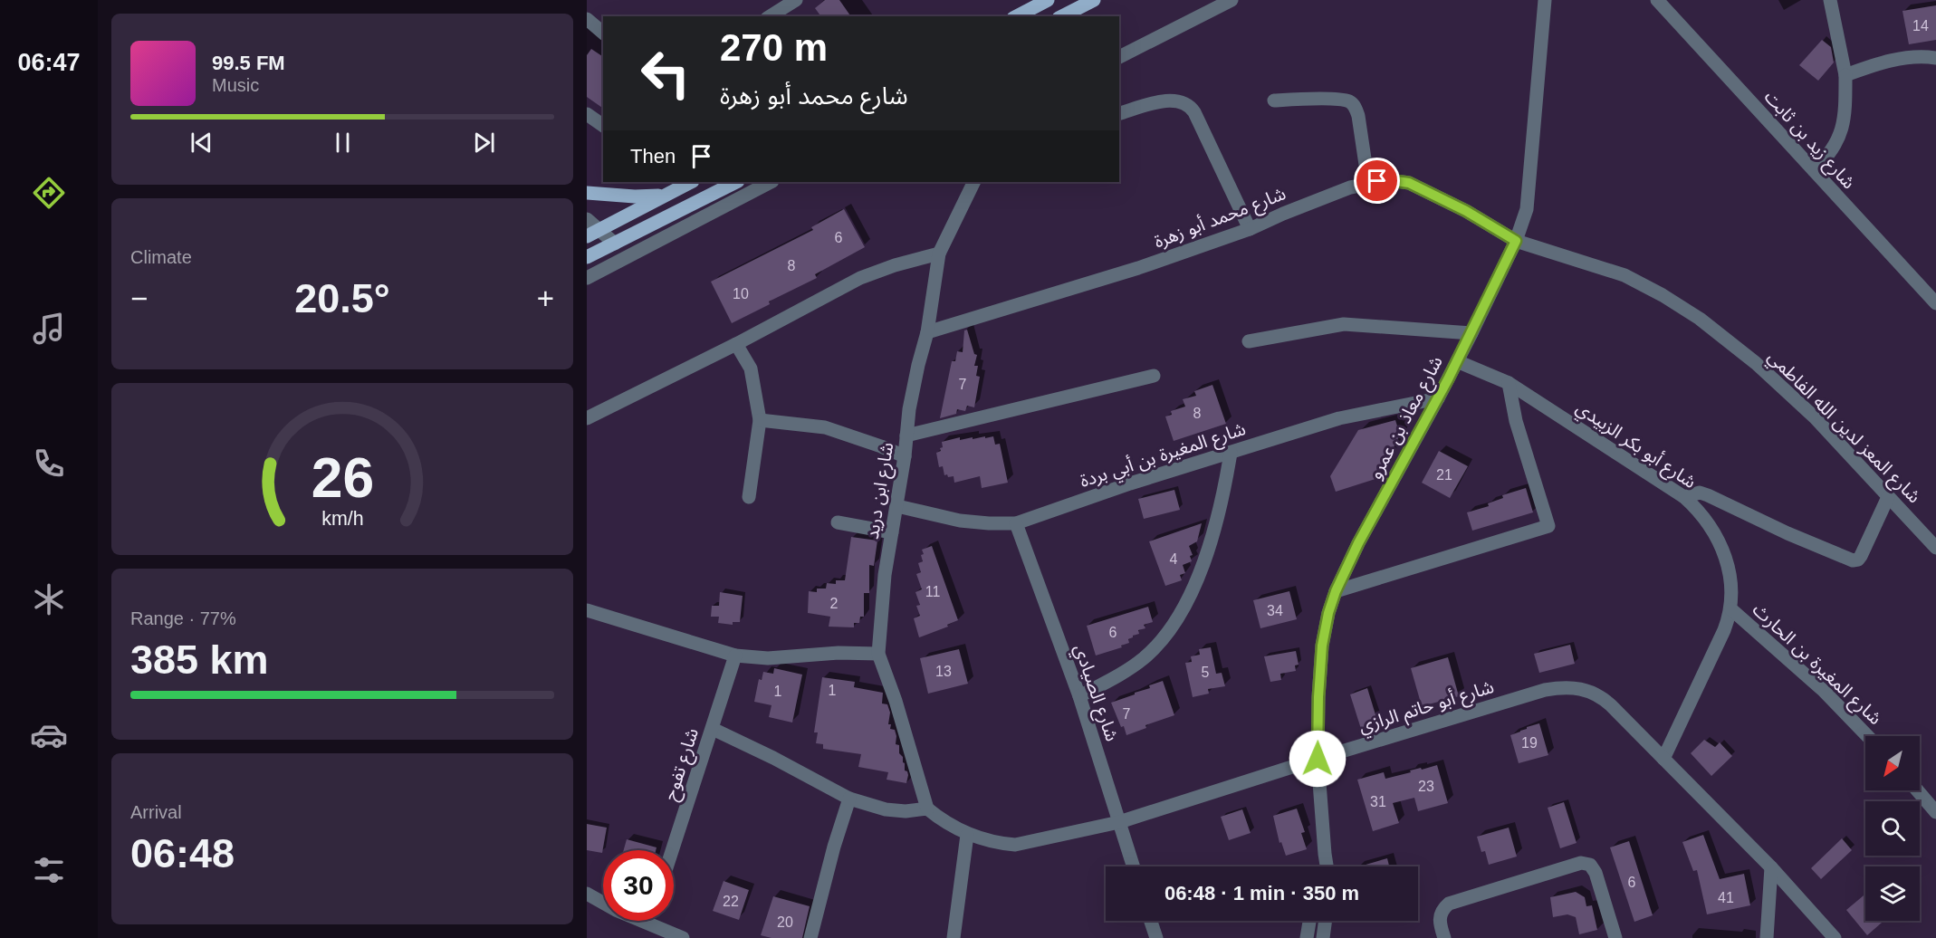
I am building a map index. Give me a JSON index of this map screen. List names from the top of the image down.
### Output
{
  "streets": {
    "street": [
      "شارع زيد بن ثابت",
      "شارع محمد أبو زهرة",
      "شارع معاذ بن عمرو",
      "شارع المعز لدين الله الفاطمي",
      "شارع أبو بكر الزبيدي",
      "شارع المغيرة بن أبي بردة",
      "شارع ابن دريد",
      "شارع المغيرة بن الحارث",
      "شارع الصيادي",
      "شارع أبو حاتم الرازي",
      "شارع تفوح"
    ]
  },
  "crossings": [
    ["شارع محمد أبو زهرة", "شارع معاذ بن عمرو"],
    ["شارع محمد أبو زهرة", "شارع المعز لدين الله الفاطمي"],
    ["شارع محمد أبو زهرة", "شارع ابن دريد"],
    ["شارع معاذ بن عمرو", "شارع المعز لدين الله الفاطمي"],
    ["شارع معاذ بن عمرو", "شارع أبو بكر الزبيدي"],
    ["شارع معاذ بن عمرو", "شارع المغيرة بن أبي بردة"],
    ["شارع معاذ بن عمرو", "شارع أبو حاتم الرازي"],
    ["شارع أبو بكر الزبيدي", "شارع المغيرة بن الحارث"],
    ["شارع أبو بكر الزبيدي", "شارع أبو حاتم الرازي"],
    ["شارع المغيرة بن أبي بردة", "شارع ابن دريد"],
    ["شارع المغيرة بن أبي بردة", "شارع الصيادي"],
    ["شارع ابن دريد", "شارع أبو حاتم الرازي"],
    ["شارع الصيادي", "شارع أبو حاتم الرازي"]
  ],
  "house_numbers": [
    "14",
    "6",
    "8",
    "10",
    "7",
    "8",
    "21",
    "4",
    "11",
    "2",
    "34",
    "6",
    "13",
    "5",
    "1",
    "1",
    "7",
    "19",
    "23",
    "31",
    "6",
    "41",
    "22",
    "20"
  ],
  "north": "bottom left",
  "page": {
    "tabs": "06:47",
    "turn": ["270 m", "شارع محمد أبو زهرة"],
    "song": ["99.5 FM", "Music"],
    "then": "Then",
    "tile": [
      "Climate",
      ["Range · 77%", "385 km"],
      ["Arrival", "06:48"]
    ],
    "heat": ["−", "20.5°", "+"],
    "limit": "30",
    "trip": "06:48 · 1 min · 350 m",
    "gauge": ["26", "km/h"]
  }
}
